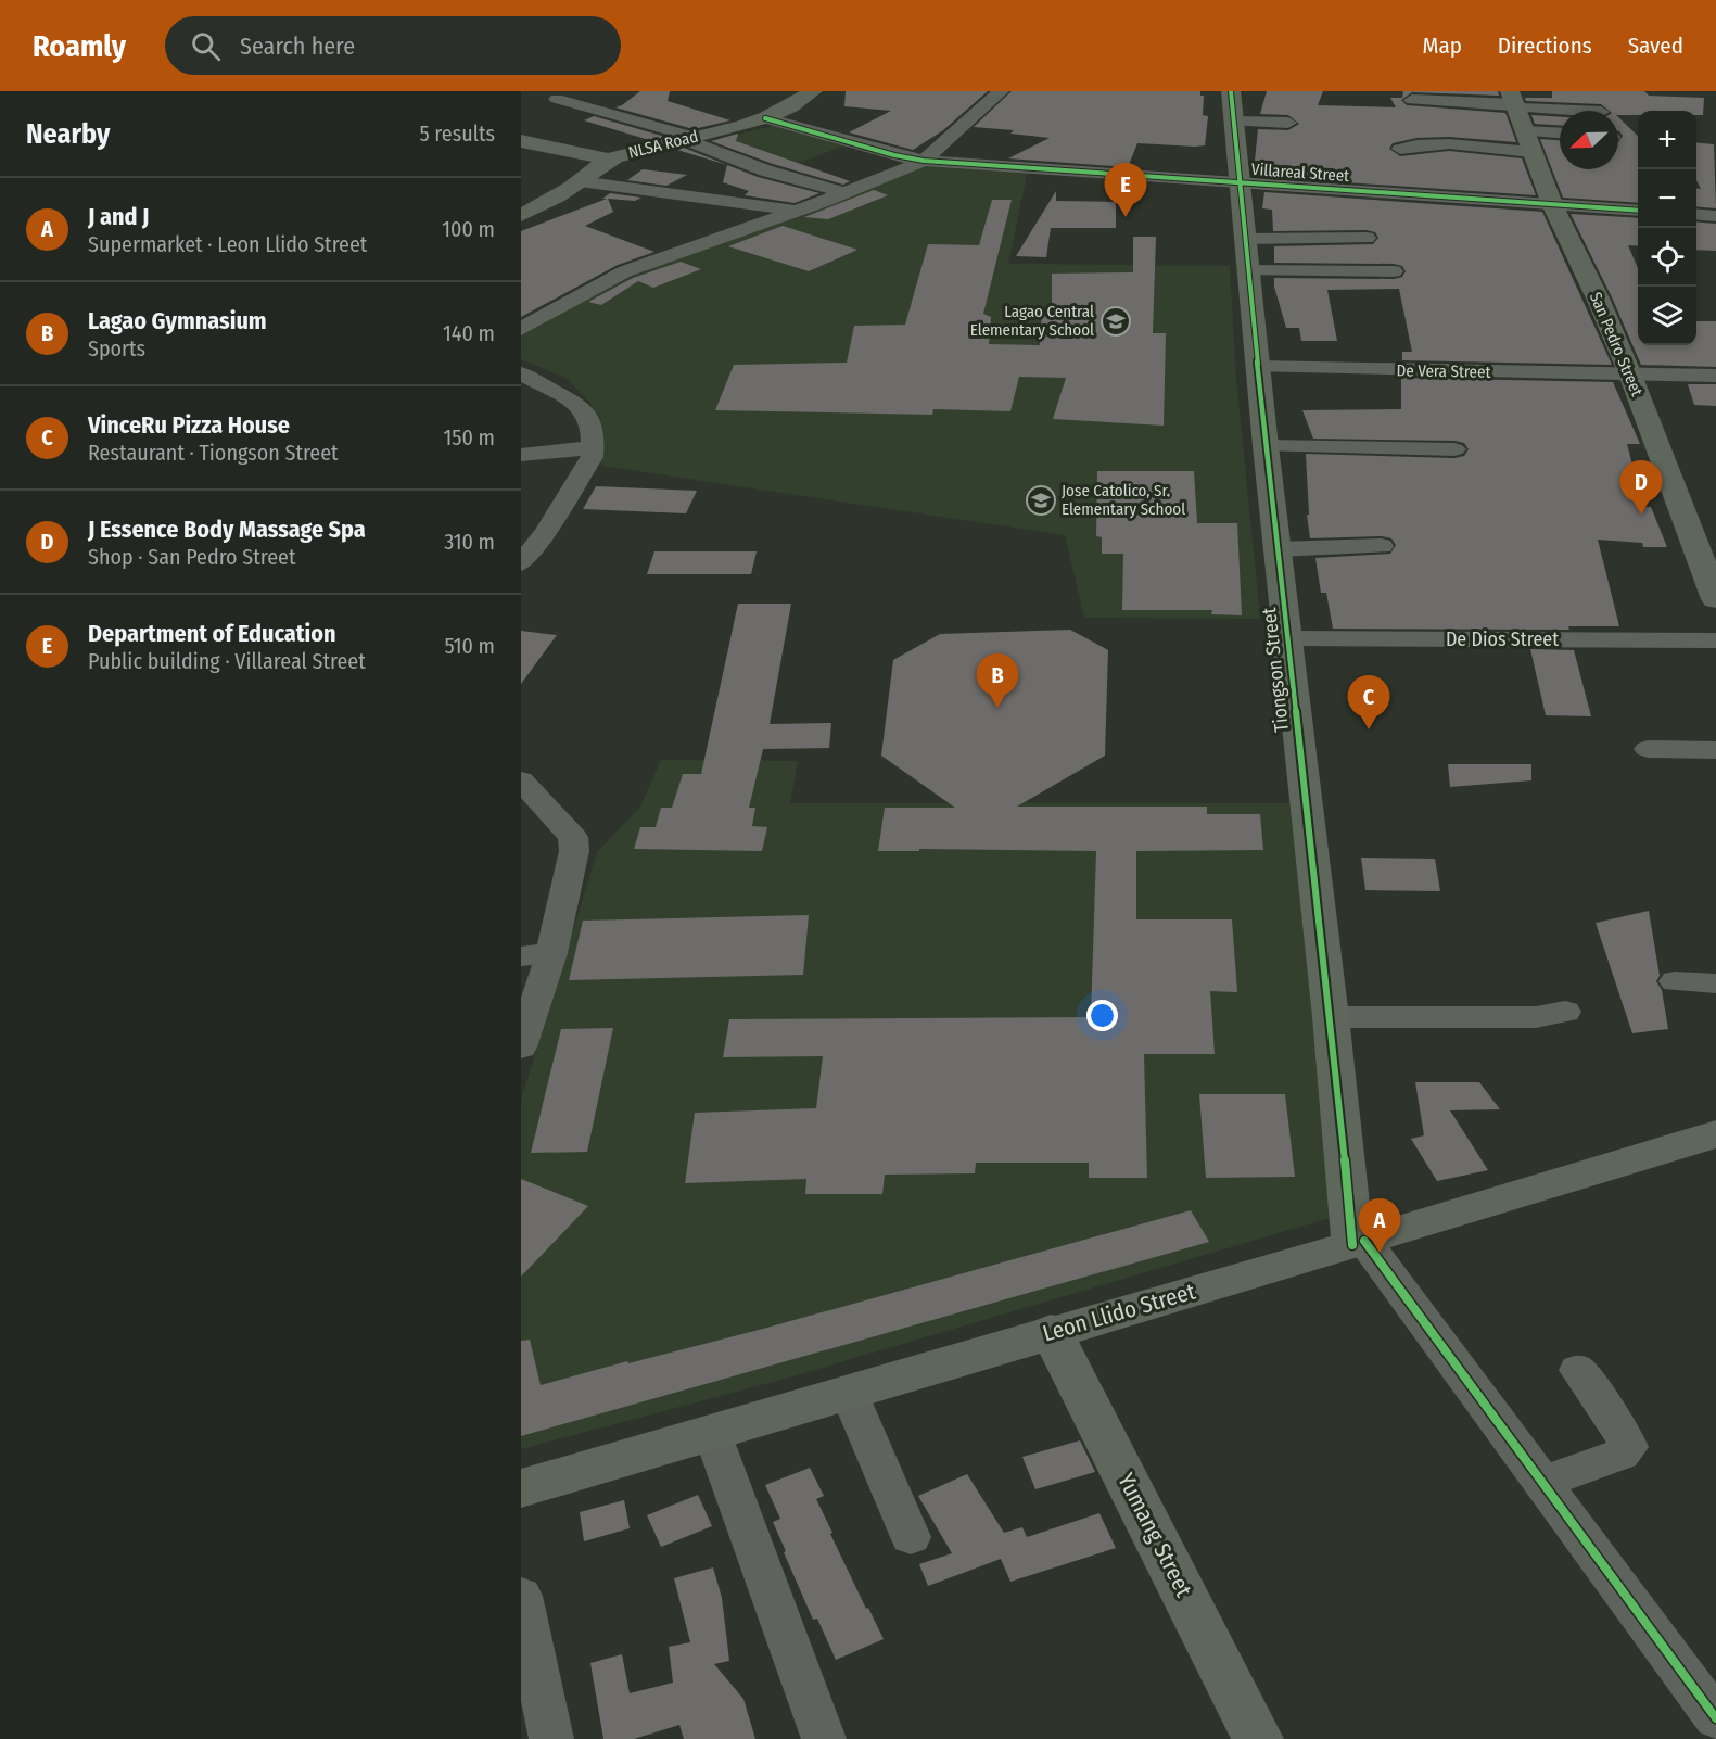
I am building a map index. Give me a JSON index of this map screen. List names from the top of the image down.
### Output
{
  "streets": {
    "street": [
      "NLSA Road",
      "Villareal Street",
      "San Pedro Street",
      "De Vera Street",
      "De Dios Street",
      "Tiongson Street",
      "Leon Llido Street",
      "Yumang Street"
    ]
  },
  "crossings": [
    ["NLSA Road", "Villareal Street"],
    ["Villareal Street", "San Pedro Street"],
    ["Villareal Street", "Tiongson Street"],
    ["San Pedro Street", "De Vera Street"],
    ["De Vera Street", "Tiongson Street"],
    ["De Dios Street", "Tiongson Street"],
    ["Tiongson Street", "Leon Llido Street"],
    ["Leon Llido Street", "Yumang Street"]
  ],
  "places": {
    "school or university": ["Lagao Central Elementary School", "Jose Catolico, Sr. Elementary School"]
  },
  "north": "bottom left",
  "page": {
    "header": "Roamly",
    "search": "Search here",
    "nav": ["Map", "Directions", "Saved"],
    "heading": ["Nearby", "5 results"],
    "map_buttons": ["+", "−"],
    "pins": [
      "E",
      "D",
      "B",
      "C",
      "A"
    ],
    "list": [
      {
        "mark": "A",
        "name": "J and J",
        "note": "Supermarket · Leon Llido Street",
        "value": "100 m"
      },
      {
        "mark": "B",
        "name": "Lagao Gymnasium",
        "note": "Sports",
        "value": "140 m"
      },
      {
        "mark": "C",
        "name": "VinceRu Pizza House",
        "note": "Restaurant · Tiongson Street",
        "value": "150 m"
      },
      {
        "mark": "D",
        "name": "J Essence Body Massage Spa",
        "note": "Shop · San Pedro Street",
        "value": "310 m"
      },
      {
        "mark": "E",
        "name": "Department of Education",
        "note": "Public building · Villareal Street",
        "value": "510 m"
      }
    ]
  }
}
